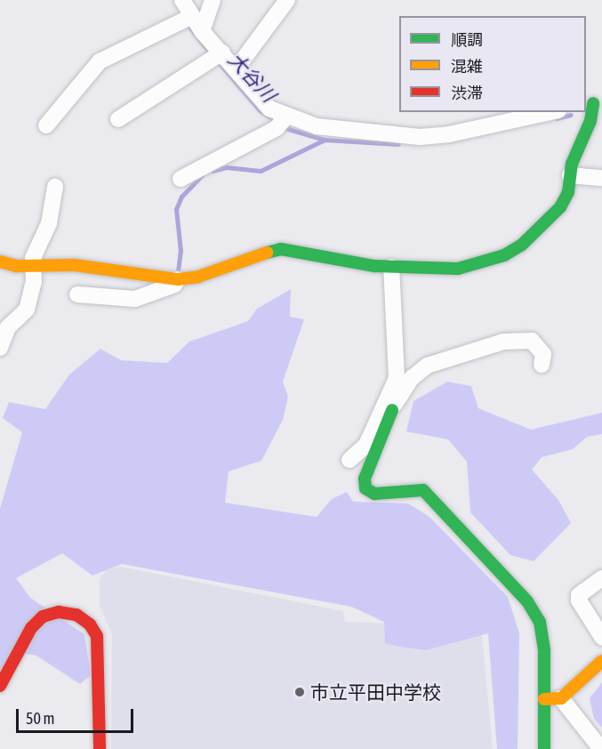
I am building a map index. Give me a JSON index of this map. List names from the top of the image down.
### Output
{
  "water": ["大谷川"],
  "places": ["市立平田中学校"],
  "legend": ["順調", "混雑", "渋滞"],
  "scale_bar": "50 m"
}
